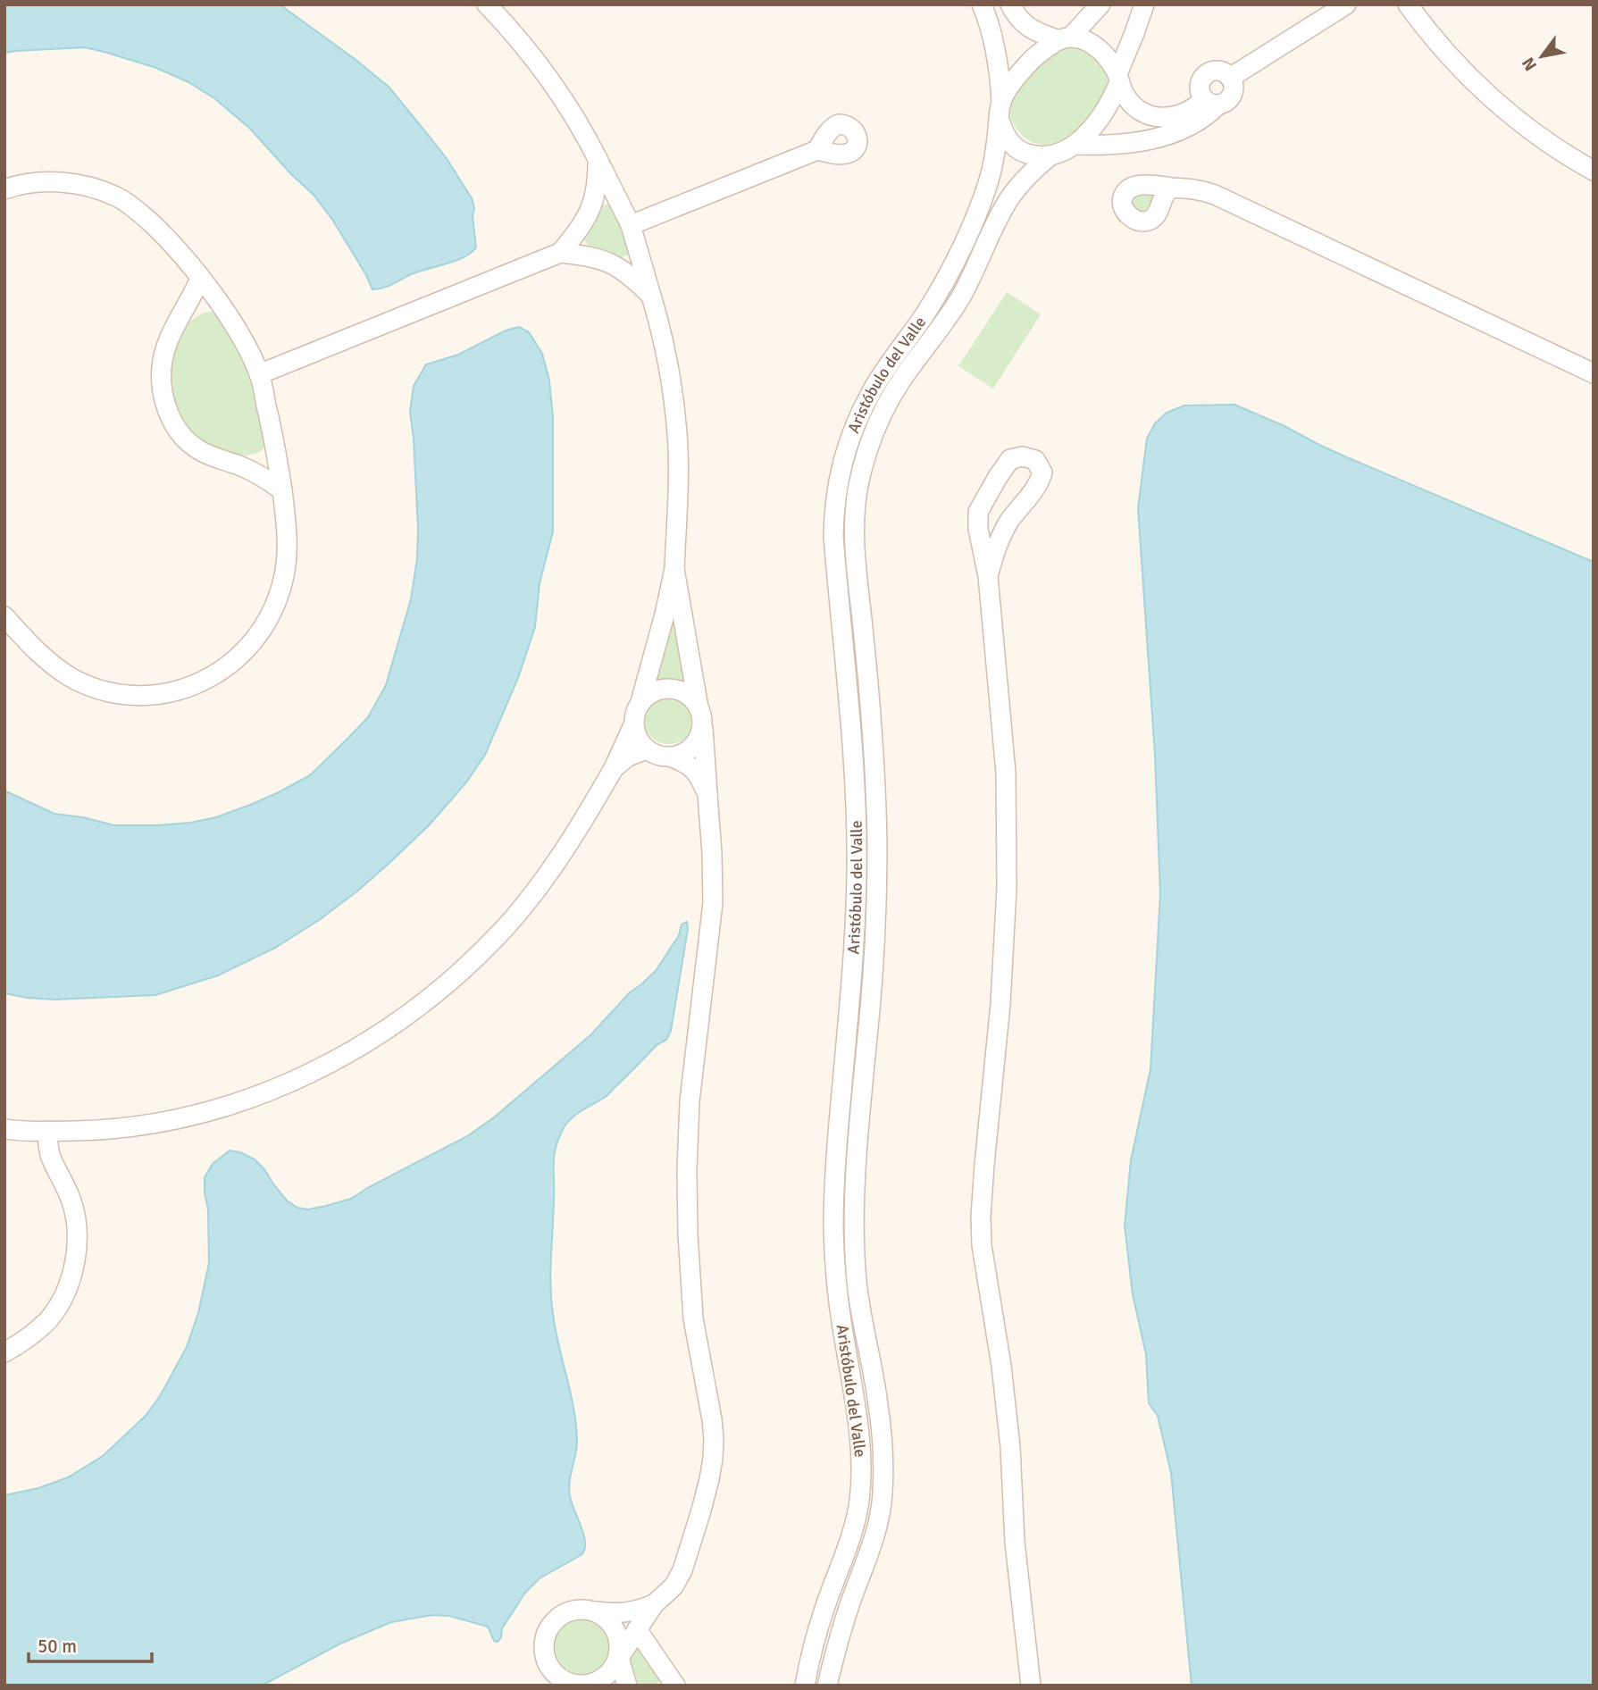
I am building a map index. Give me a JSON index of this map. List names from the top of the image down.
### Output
{
  "streets": {
    "street": ["Aristóbulo del Valle"]
  },
  "scale_bar": "50 m",
  "north": "bottom left"
}
